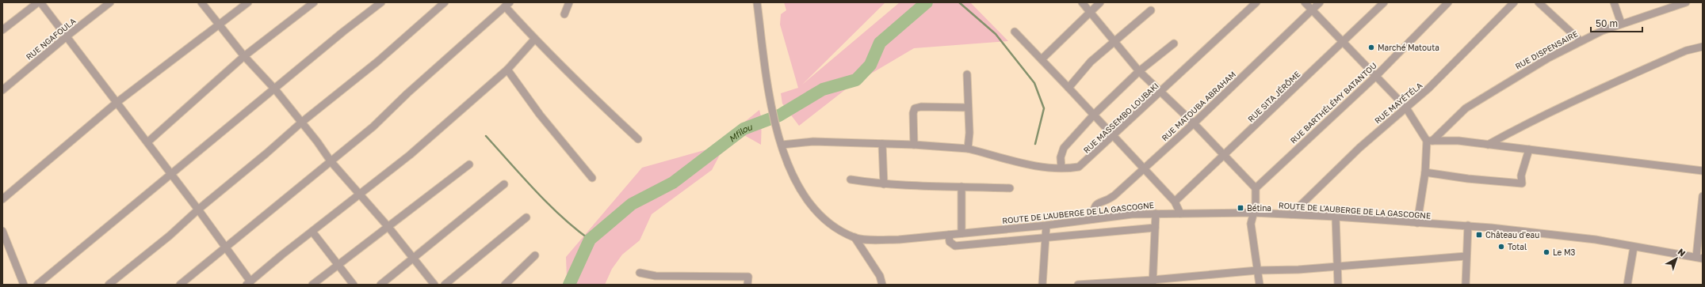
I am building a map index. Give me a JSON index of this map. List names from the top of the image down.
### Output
{
  "streets": {
    "street": [
      "RUE NGAFOULA",
      "RUE DISPENSAIRE",
      "RUE SITA JÉRÔME",
      "RUE BARTHÉLÉMY BATANTOU",
      "RUE MAYÉTÉLA",
      "RUE MATOUBA ABRAHAM",
      "RUE MASSEMBO LOUBAKI",
      "ROUTE DE L'AUBERGE DE LA GASCOGNE"
    ]
  },
  "crossings": [
    ["RUE MAYÉTÉLA", "ROUTE DE L'AUBERGE DE LA GASCOGNE"],
    ["RUE MATOUBA ABRAHAM", "ROUTE DE L'AUBERGE DE LA GASCOGNE"],
    ["RUE MASSEMBO LOUBAKI", "ROUTE DE L'AUBERGE DE LA GASCOGNE"]
  ],
  "water": ["Mfilou"],
  "places": {
    "other": ["Marché Matouta", "Total", "Le M3"],
    "transit": ["Bétina", "Château d'eau"]
  },
  "scale_bar": "50 m",
  "north": "top right"
}
